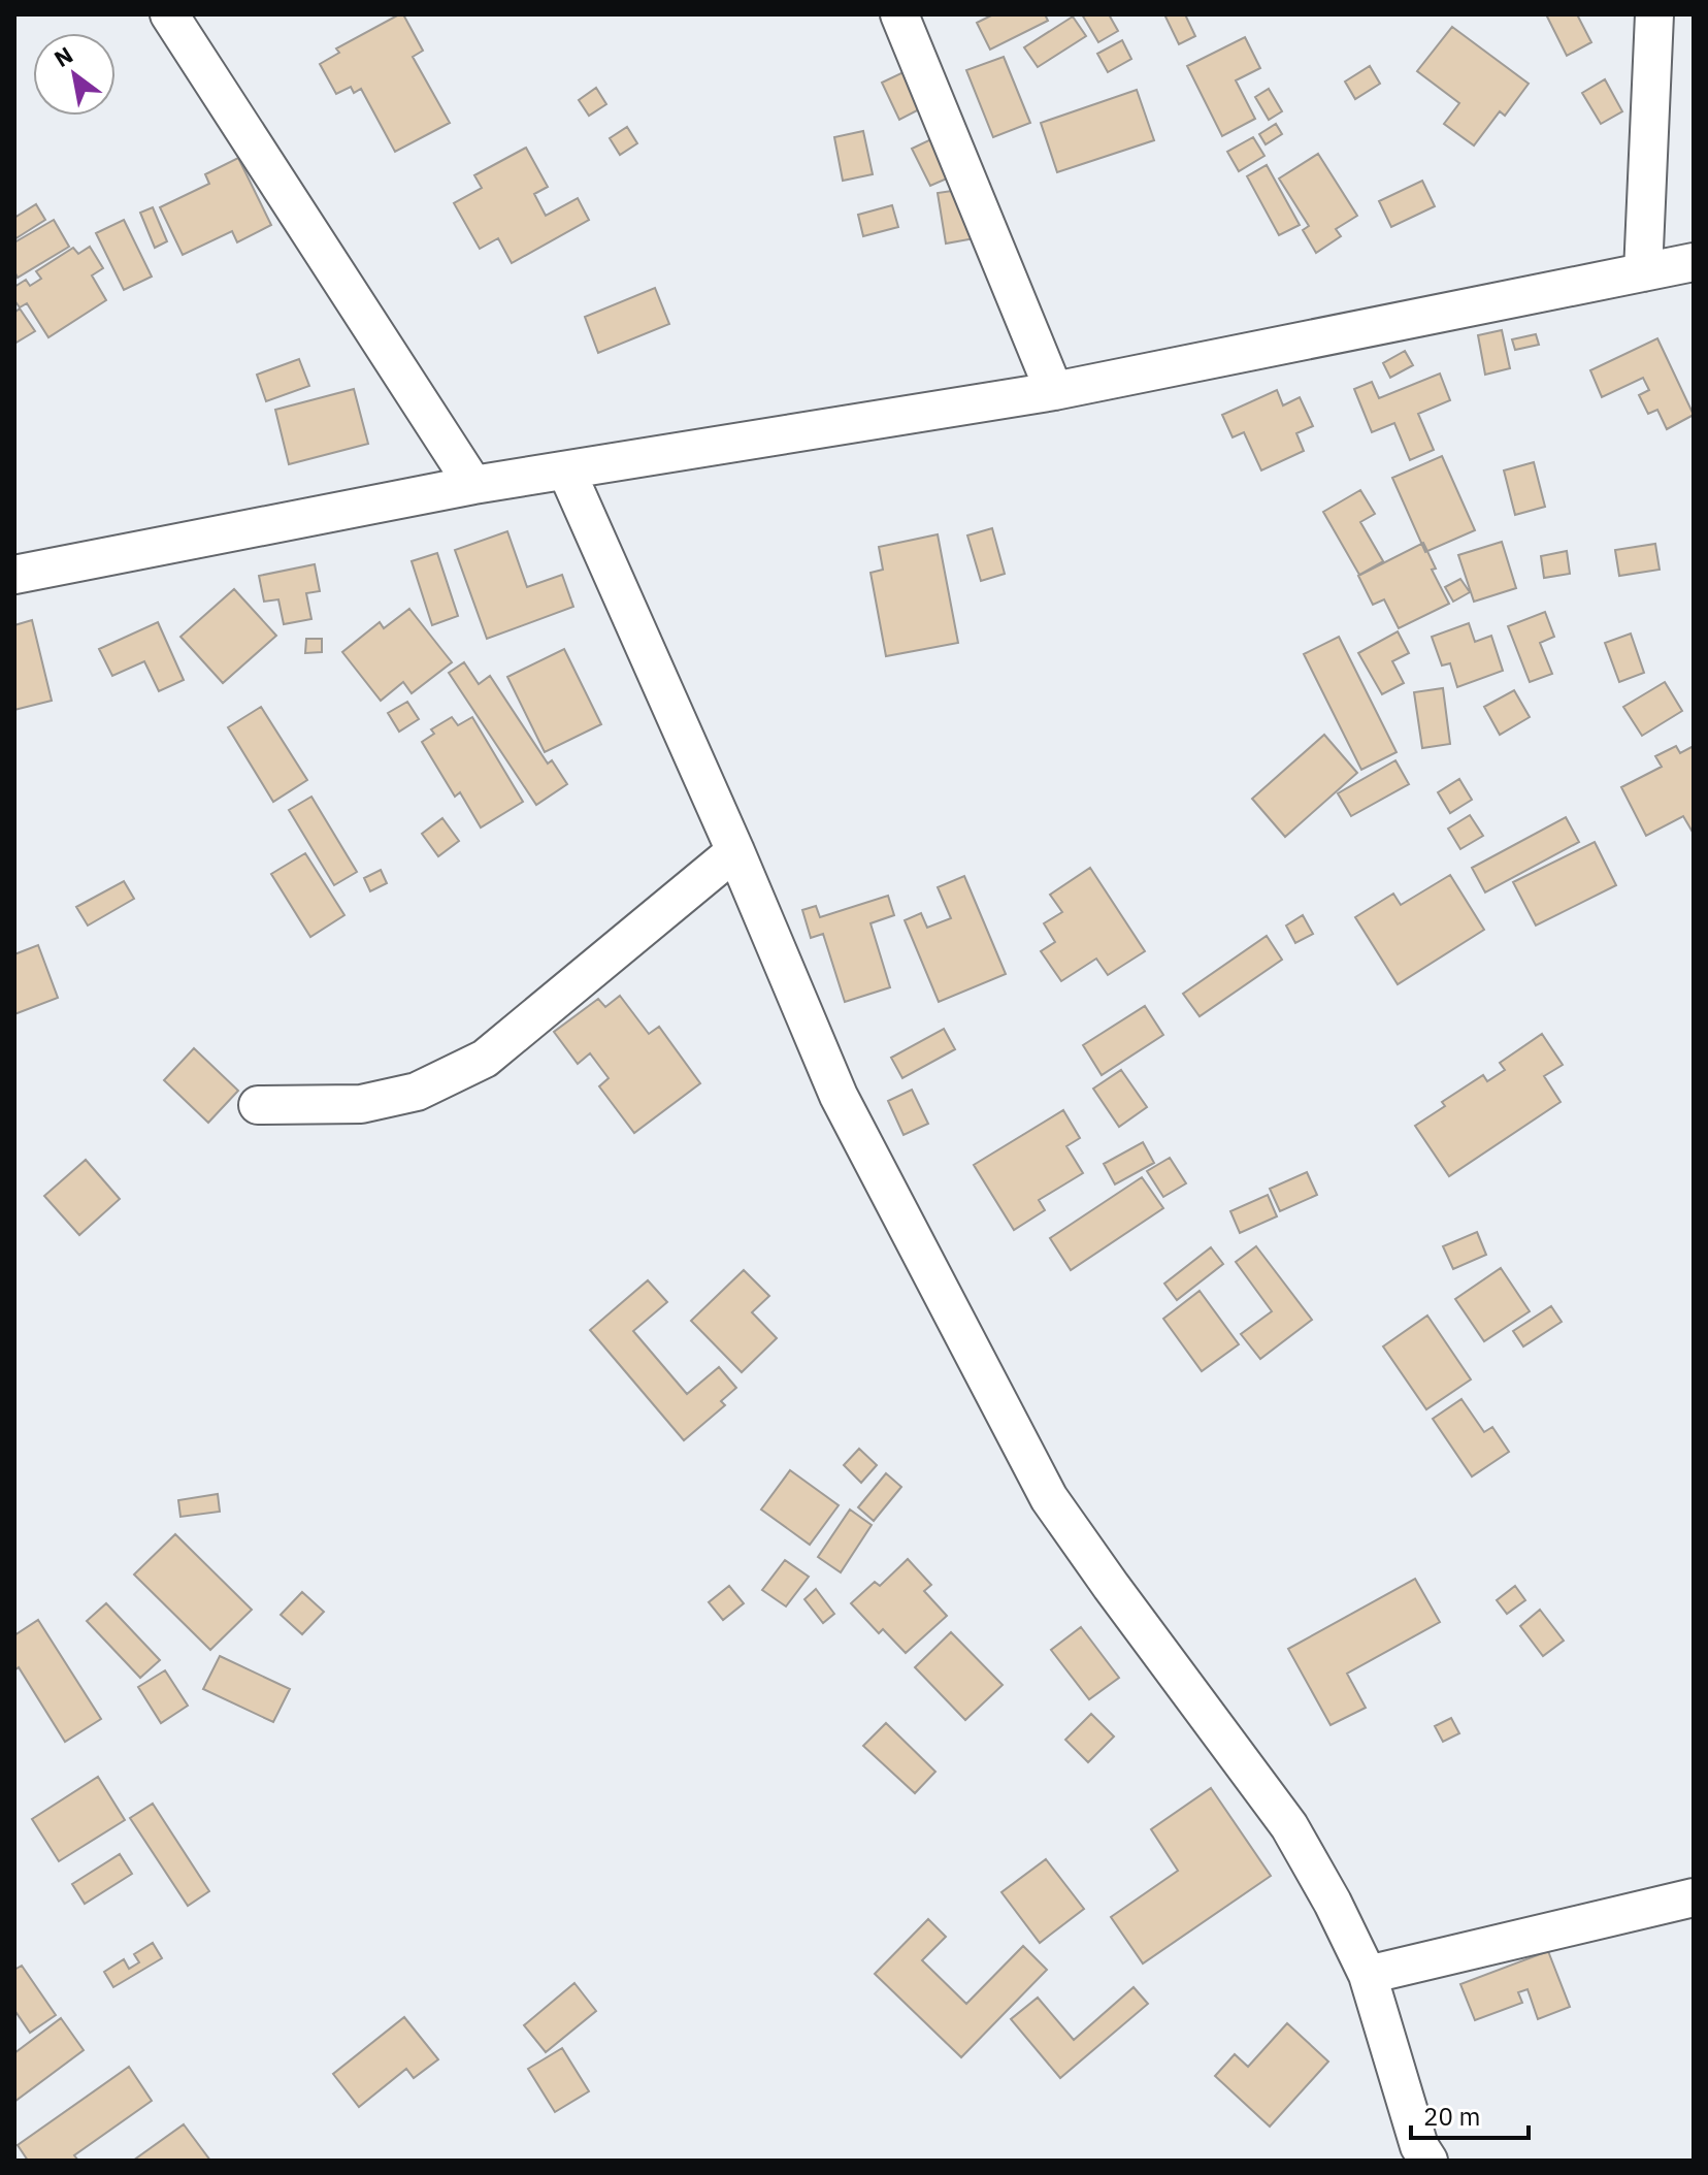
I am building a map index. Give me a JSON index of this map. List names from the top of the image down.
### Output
{
  "scale_bar": "20 m",
  "north": "top left"
}
